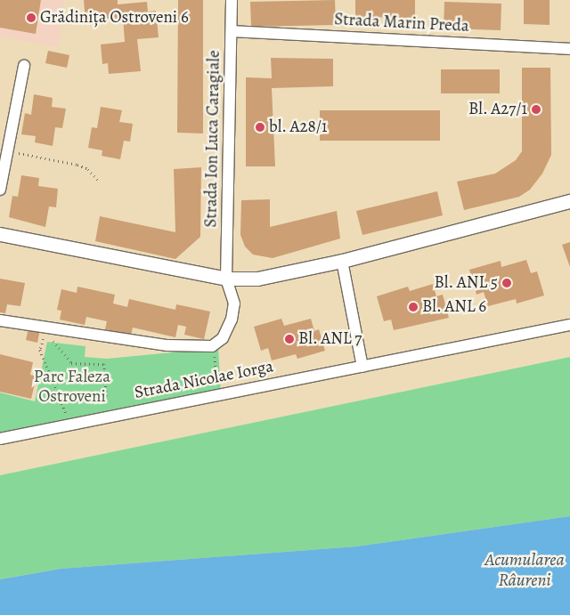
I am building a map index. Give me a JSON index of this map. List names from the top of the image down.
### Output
{
  "streets": {
    "street": ["Strada Marin Preda", "Strada Ion Luca Caragiale", "Strada Nicolae Iorga"]
  },
  "crossings": [
    ["Strada Marin Preda", "Strada Ion Luca Caragiale"],
    ["Strada Ion Luca Caragiale", "Strada Nicolae Iorga"]
  ],
  "water": ["Acumularea Râureni"],
  "parks": ["Parc Faleza Ostroveni"],
  "places": [
    "Grădinița Ostroveni 6",
    "Bl. A27/1",
    "bl. A28/1",
    "Bl. ANL 5",
    "Bl. ANL 6",
    "Bl. ANL 7"
  ]
}
